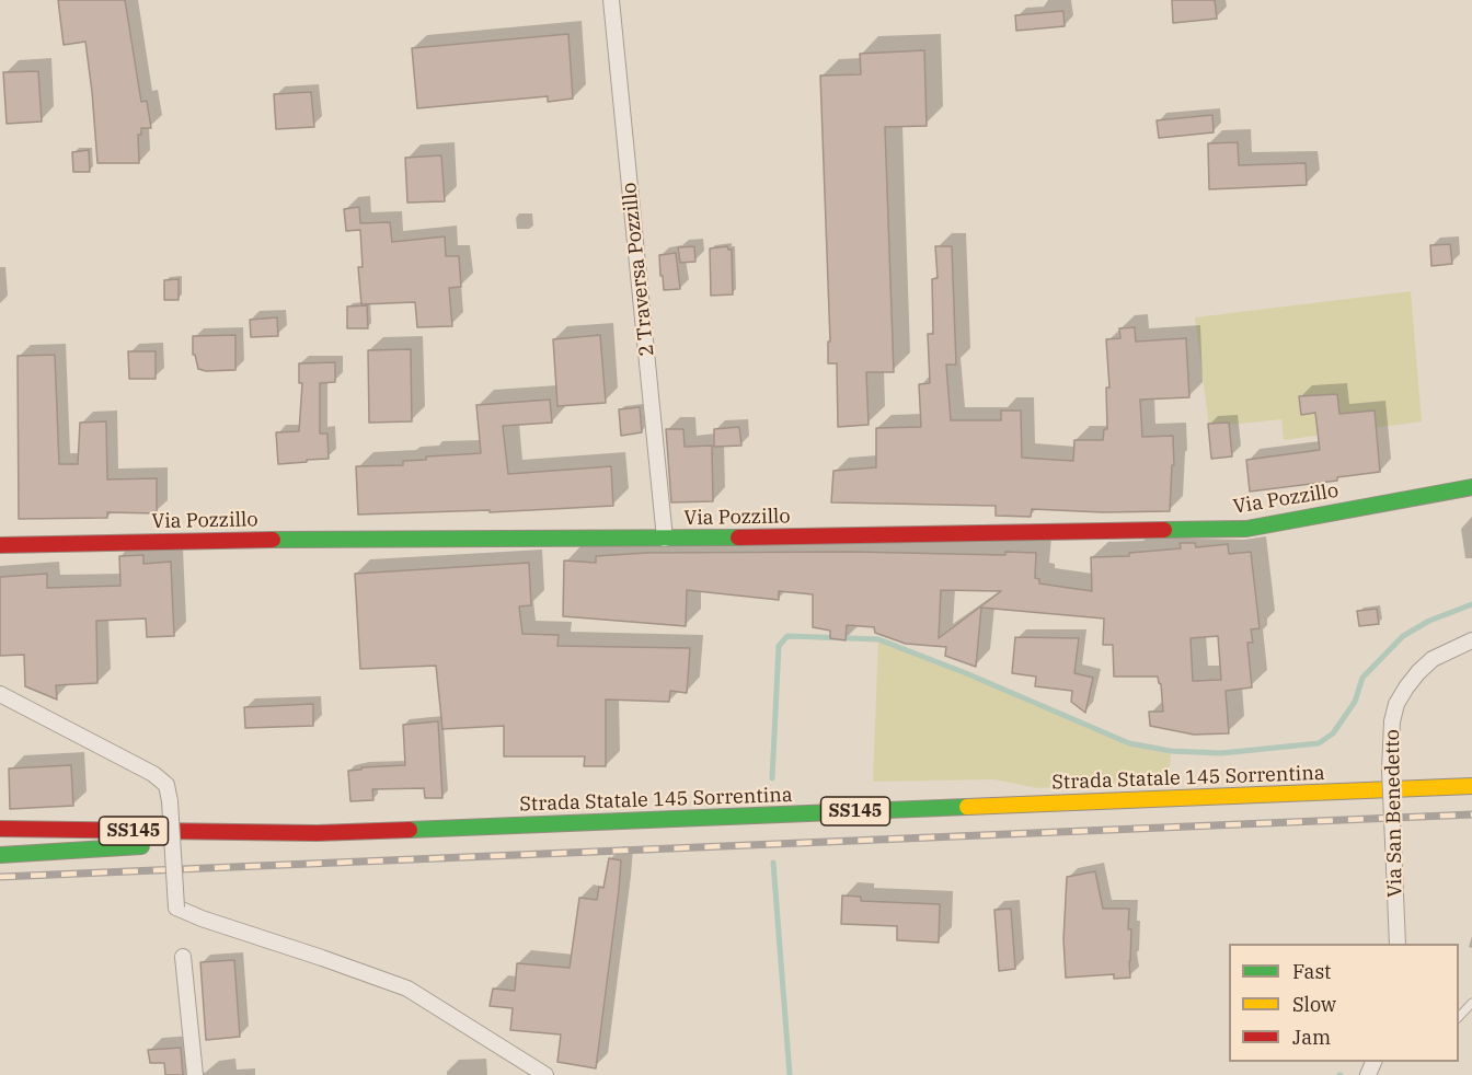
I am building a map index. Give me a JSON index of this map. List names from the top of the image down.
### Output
{
  "streets": {
    "main road": ["Via Pozzillo", "Strada Statale 145 Sorrentina", "SS145"],
    "street": ["2 Traversa Pozzillo", "Via San Benedetto"]
  },
  "crossings": [
    ["2 Traversa Pozzillo", "Via Pozzillo"]
  ],
  "legend": ["Fast", "Slow", "Jam"]
}
